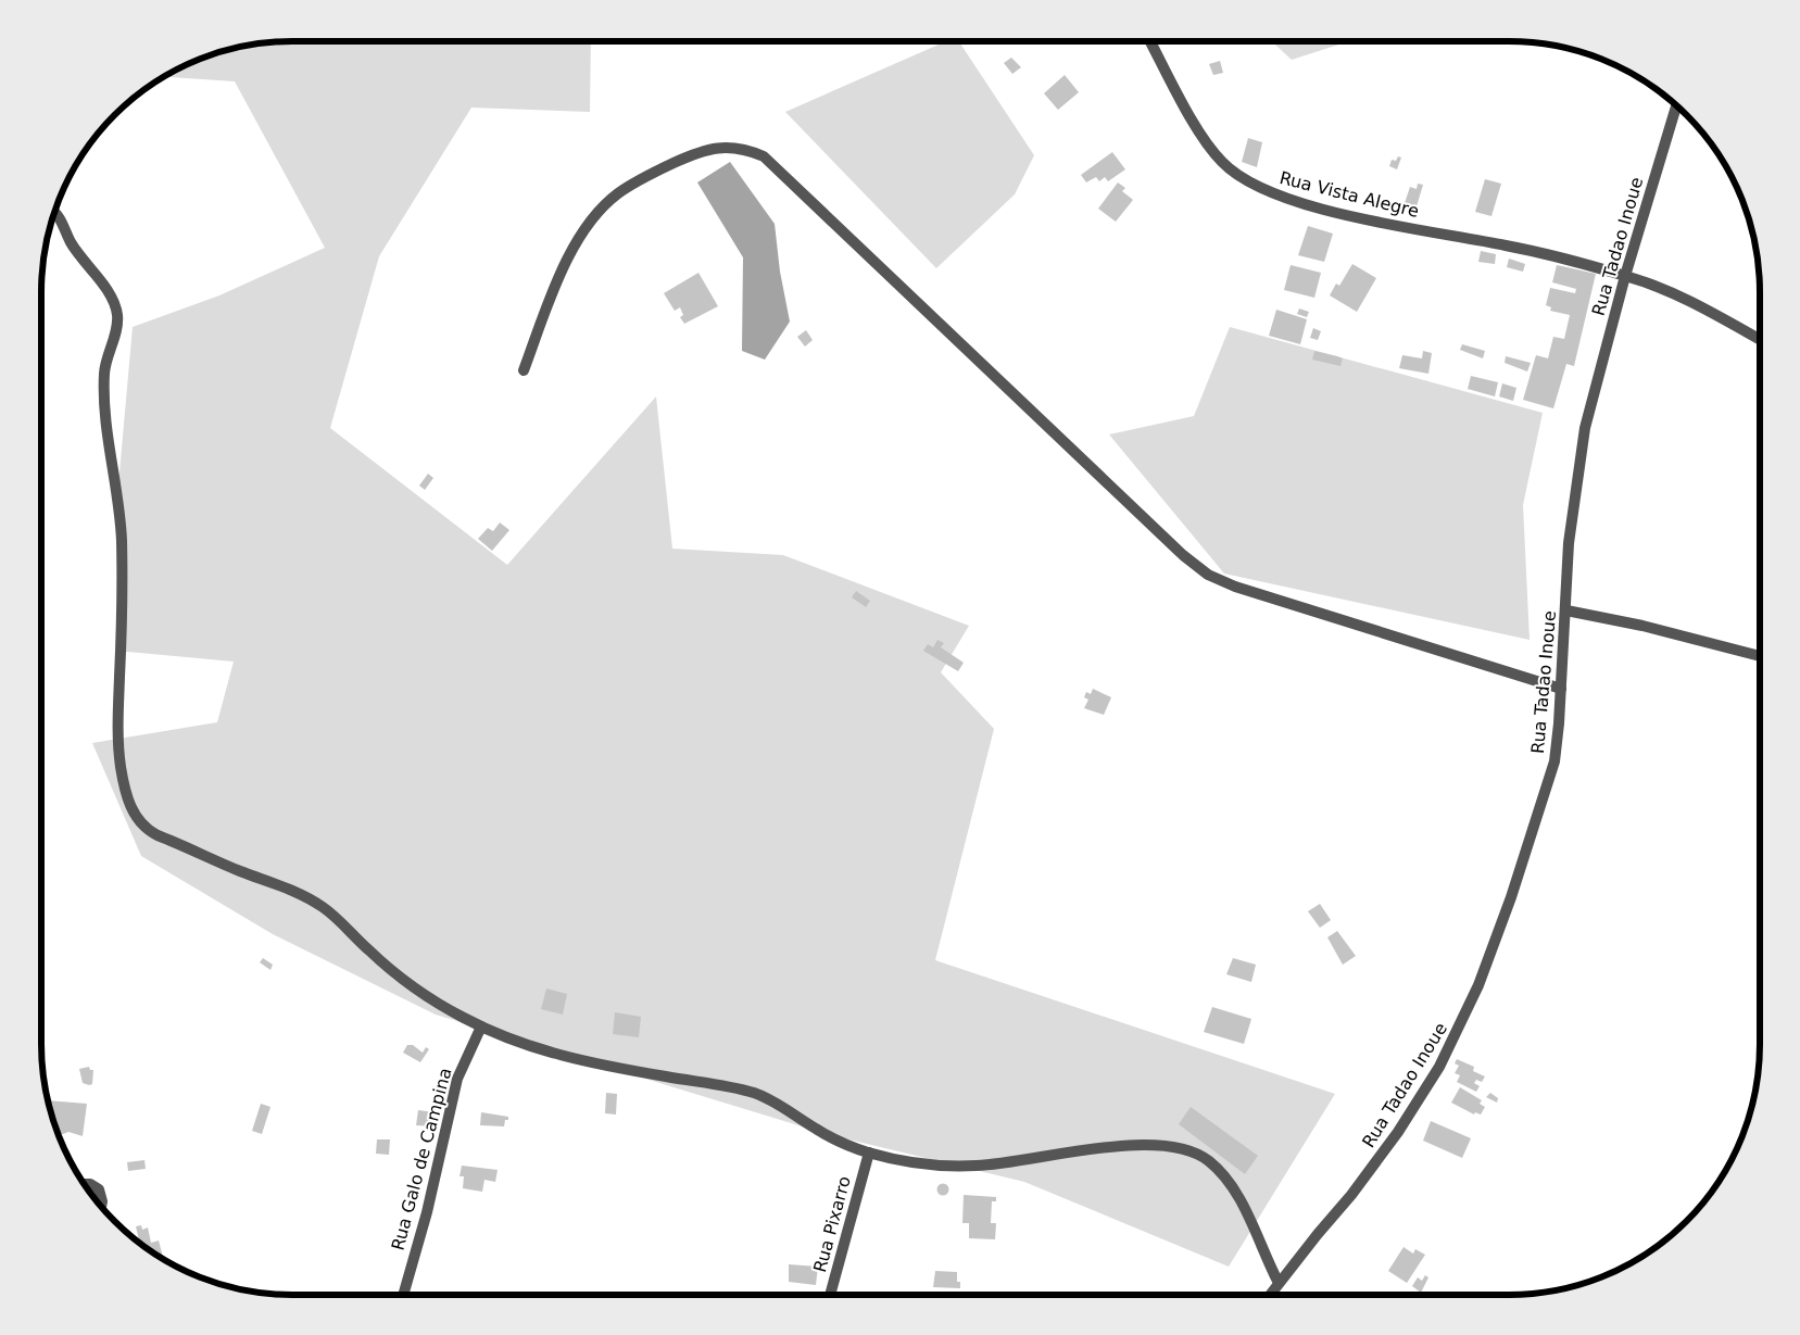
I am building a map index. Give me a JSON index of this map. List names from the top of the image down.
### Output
{
  "streets": {
    "street": [
      "Rua Vista Alegre",
      "Rua Tadao Inoue",
      "Rua Galo de Campina",
      "Rua Pixarro"
    ]
  },
  "crossings": [
    ["Rua Vista Alegre", "Rua Tadao Inoue"]
  ]
}
